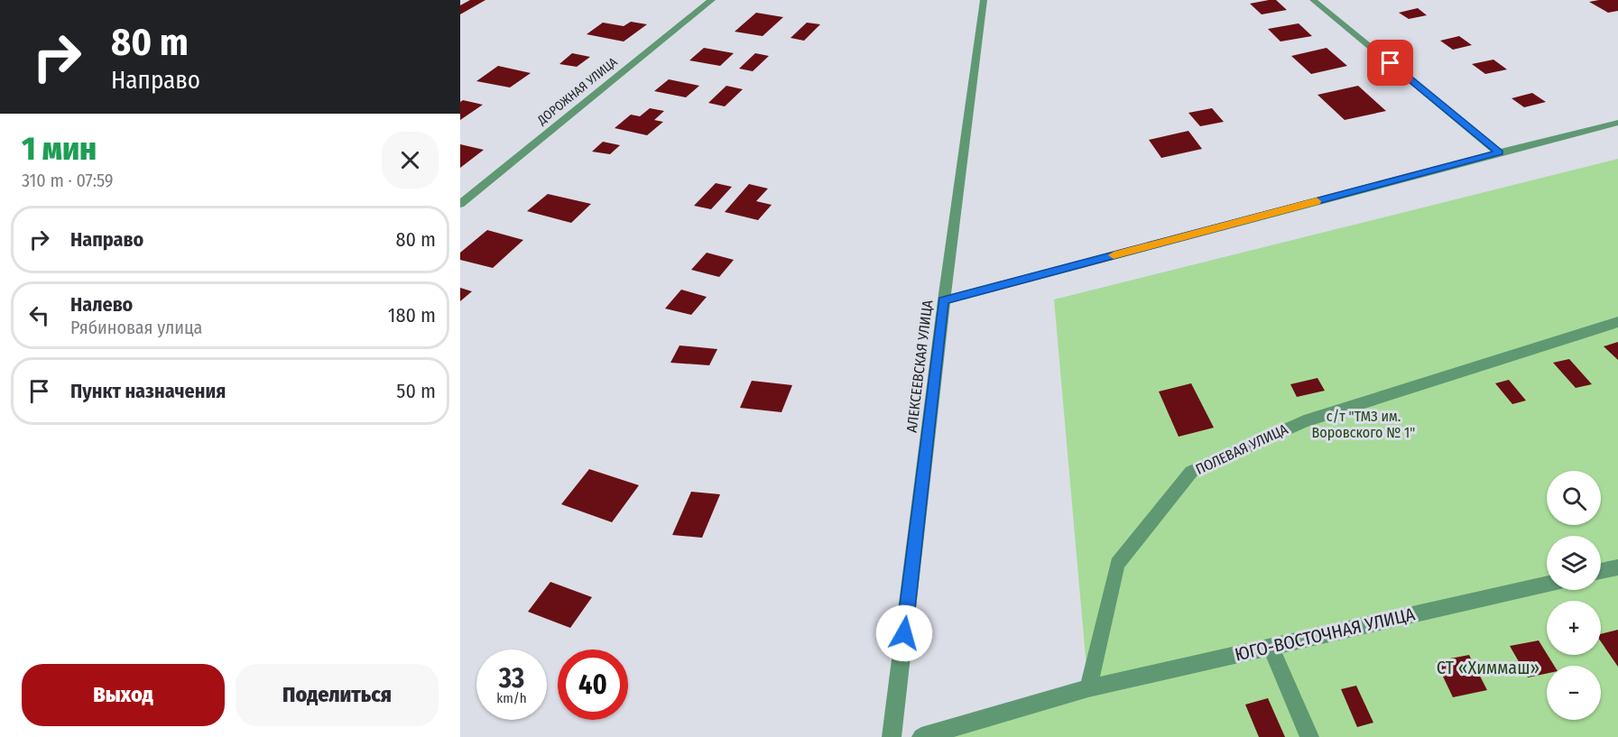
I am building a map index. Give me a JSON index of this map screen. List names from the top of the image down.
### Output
{
  "streets": {
    "street": [
      "ДОРОЖНАЯ УЛИЦА",
      "АЛЕКСЕЕВСКАЯ УЛИЦА",
      "ПОЛЕВАЯ УЛИЦА",
      "ЮГО-ВОСТОЧНАЯ УЛИЦА"
    ]
  },
  "crossings": [
    ["ПОЛЕВАЯ УЛИЦА", "ЮГО-ВОСТОЧНАЯ УЛИЦА"]
  ],
  "parks": ["с/т \"ТМЗ им. Воровского № 1\"", "СТ «Химмаш»"],
  "page": {
    "turn": ["80 m", "Направо"],
    "heading": ["1 мин", "310 m · 07:59"],
    "list": [
      {
        "name": "Направо",
        "value": "80 m"
      },
      {
        "name": "Налево",
        "note": "Рябиновая улица",
        "value": "180 m"
      },
      {
        "name": "Пункт назначения",
        "value": "50 m"
      }
    ],
    "map_buttons": ["+", "−"],
    "speed": "33 km/h",
    "limit": "40",
    "buttons": ["Выход", "Поделиться"]
  }
}
